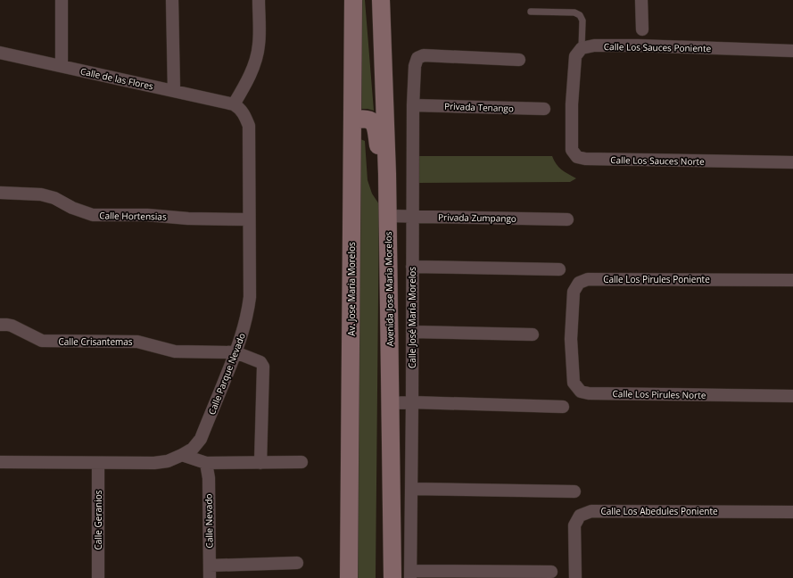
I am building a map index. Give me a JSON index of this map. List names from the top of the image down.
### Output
{
  "streets": {
    "main road": ["Av. Jose Maria Morelos", "Avenida Jose Maria Morelos"],
    "street": [
      "Calle Los Sauces Poniente",
      "Calle de las Flores",
      "Privada Tenango",
      "Calle Los Sauces Norte",
      "Calle Hortensias",
      "Privada Zumpango",
      "Calle Los Pirules Poniente",
      "Calle José María Morelos",
      "Calle Crisantemas",
      "Calle Parque Nevado",
      "Calle Los Pirules Norte",
      "Calle Los Abedules Poniente",
      "Calle Geranios",
      "Calle Nevado"
    ]
  },
  "crossings": [
    ["Calle Los Sauces Poniente", "Calle Los Sauces Norte"],
    ["Calle de las Flores", "Calle Parque Nevado"],
    ["Privada Tenango", "Calle José María Morelos"],
    ["Calle Hortensias", "Calle Parque Nevado"],
    ["Privada Zumpango", "Avenida Jose Maria Morelos"],
    ["Privada Zumpango", "Calle José María Morelos"],
    ["Calle Los Pirules Poniente", "Calle Los Pirules Norte"],
    ["Calle Crisantemas", "Calle Parque Nevado"],
    ["Calle Parque Nevado", "Calle Geranios"]
  ]
}
